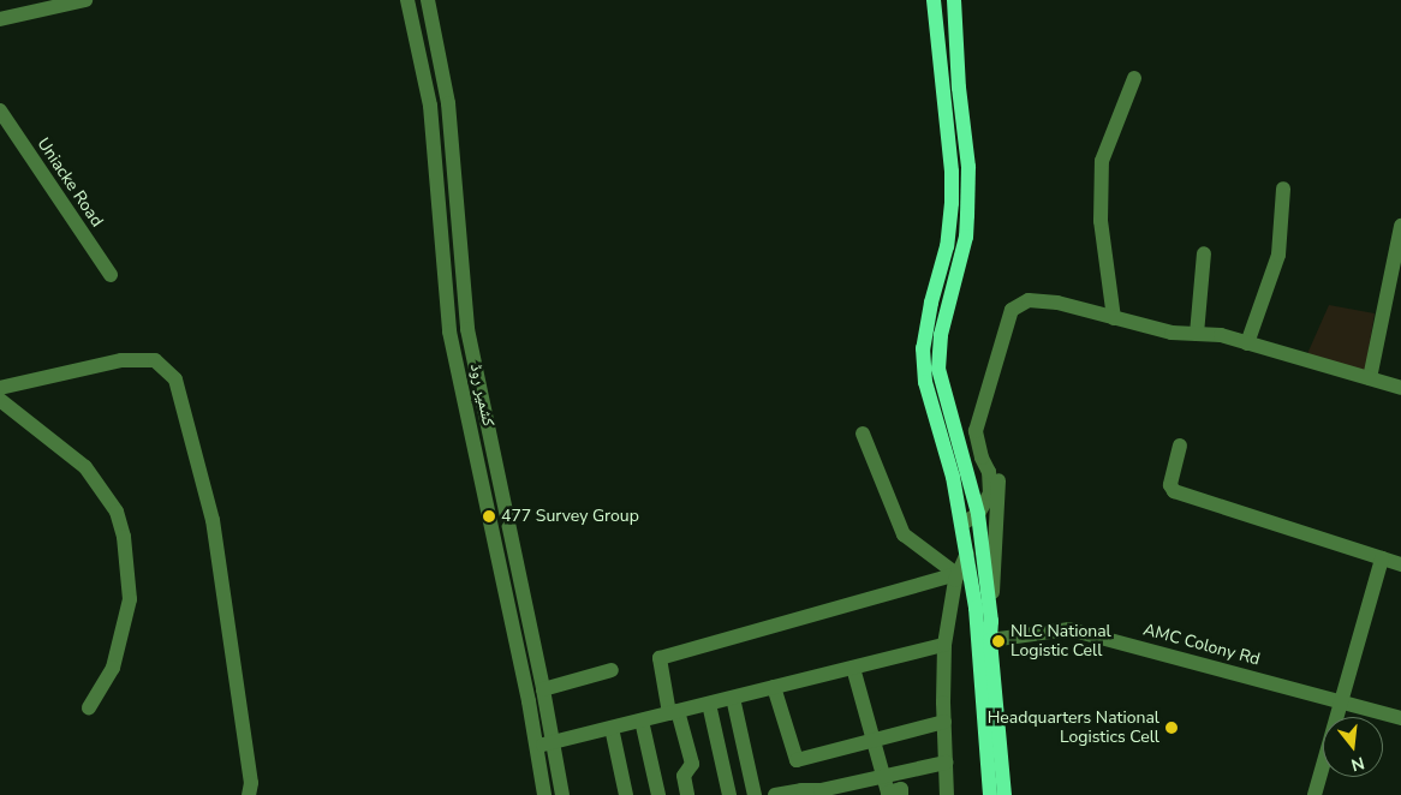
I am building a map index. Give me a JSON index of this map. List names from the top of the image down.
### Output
{
  "streets": {
    "street": ["Uniacke Road", "کشمیر روڈ", "AMC Colony Rd"]
  },
  "places": ["477 Survey Group", "NLC National Logistic Cell", "Headquarters National Logistics Cell"],
  "north": "bottom"
}
